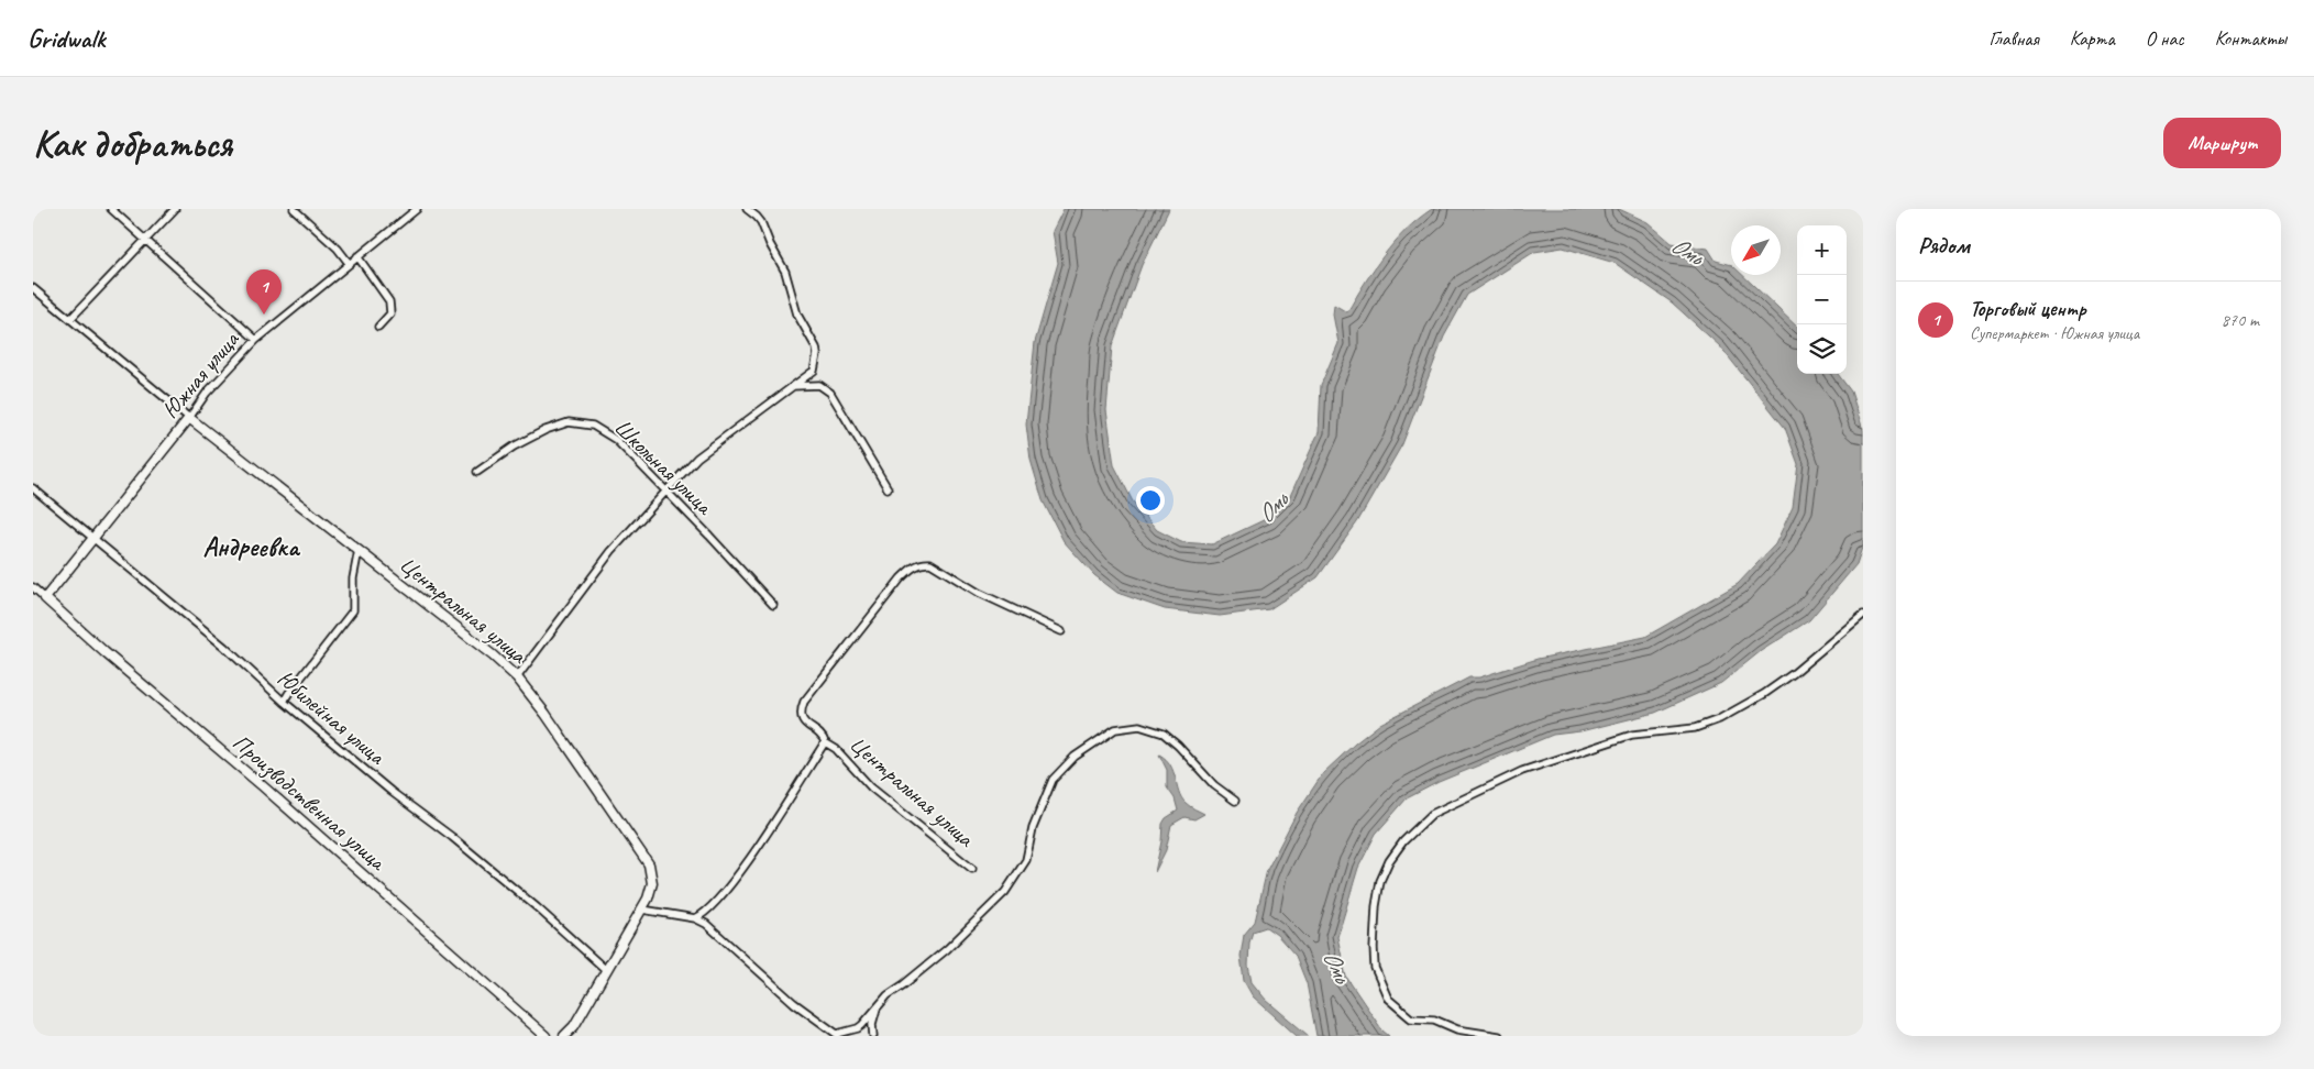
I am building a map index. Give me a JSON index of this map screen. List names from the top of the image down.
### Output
{
  "streets": {
    "street": [
      "Южная улица",
      "Школьная улица",
      "Центральная улица",
      "Юбилейная улица",
      "Производственная улица"
    ]
  },
  "crossings": [
    ["Южная улица", "Центральная улица"],
    ["Южная улица", "Юбилейная улица"],
    ["Южная улица", "Производственная улица"],
    ["Центральная улица", "Юбилейная улица"]
  ],
  "districts": ["Андреевка"],
  "water": ["Омь"],
  "north": "bottom left",
  "page": {
    "header": "Gridwalk",
    "nav": [
      "Главная",
      "Карта",
      "О нас",
      "Контакты"
    ],
    "buttons": "Маршрут",
    "title": "Как добраться",
    "heading": "Рядом",
    "map_buttons": ["+", "−"],
    "pins": "1",
    "list": [
      {
        "mark": "1",
        "name": "Торговый центр",
        "note": "Супермаркет · Южная улица",
        "value": "870 m"
      }
    ]
  }
}
